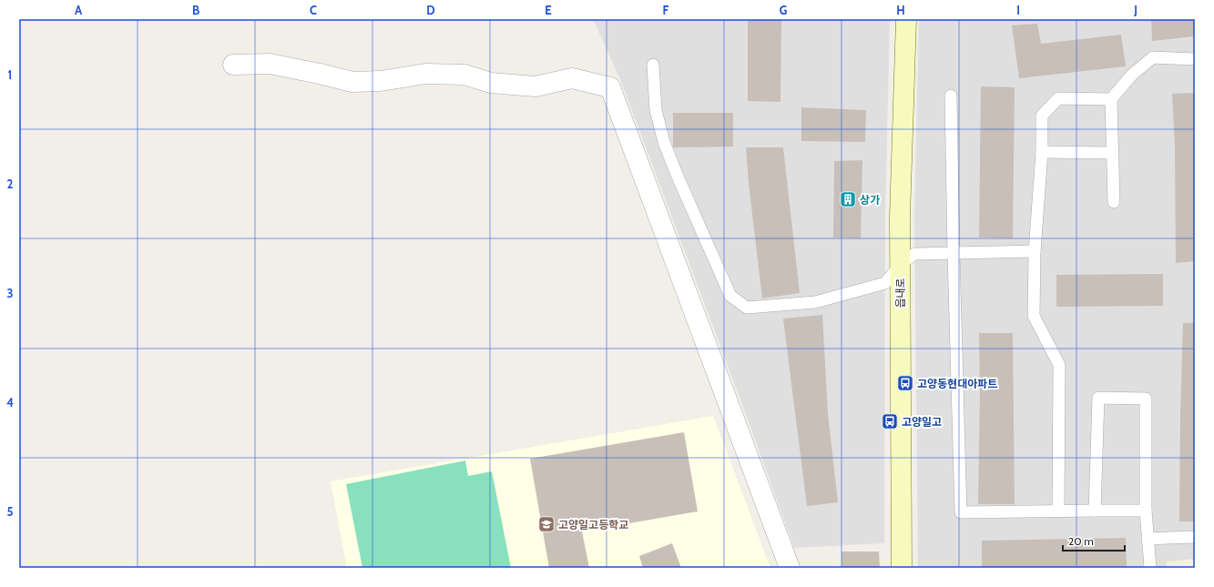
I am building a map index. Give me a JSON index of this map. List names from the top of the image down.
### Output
{
  "streets": {
    "street": ["읍내로"]
  },
  "places": {
    "building": ["상가"],
    "bus stop": ["고양동현대아파트", "고양일고"],
    "school or university": ["고양일고등학교"]
  },
  "scale_bar": "20 m",
  "grid": {
    "columns": [
      "A",
      "B",
      "C",
      "D",
      "E",
      "F",
      "G",
      "H",
      "I",
      "J"
    ],
    "rows": [
      "1",
      "2",
      "3",
      "4",
      "5"
    ]
  }
}
